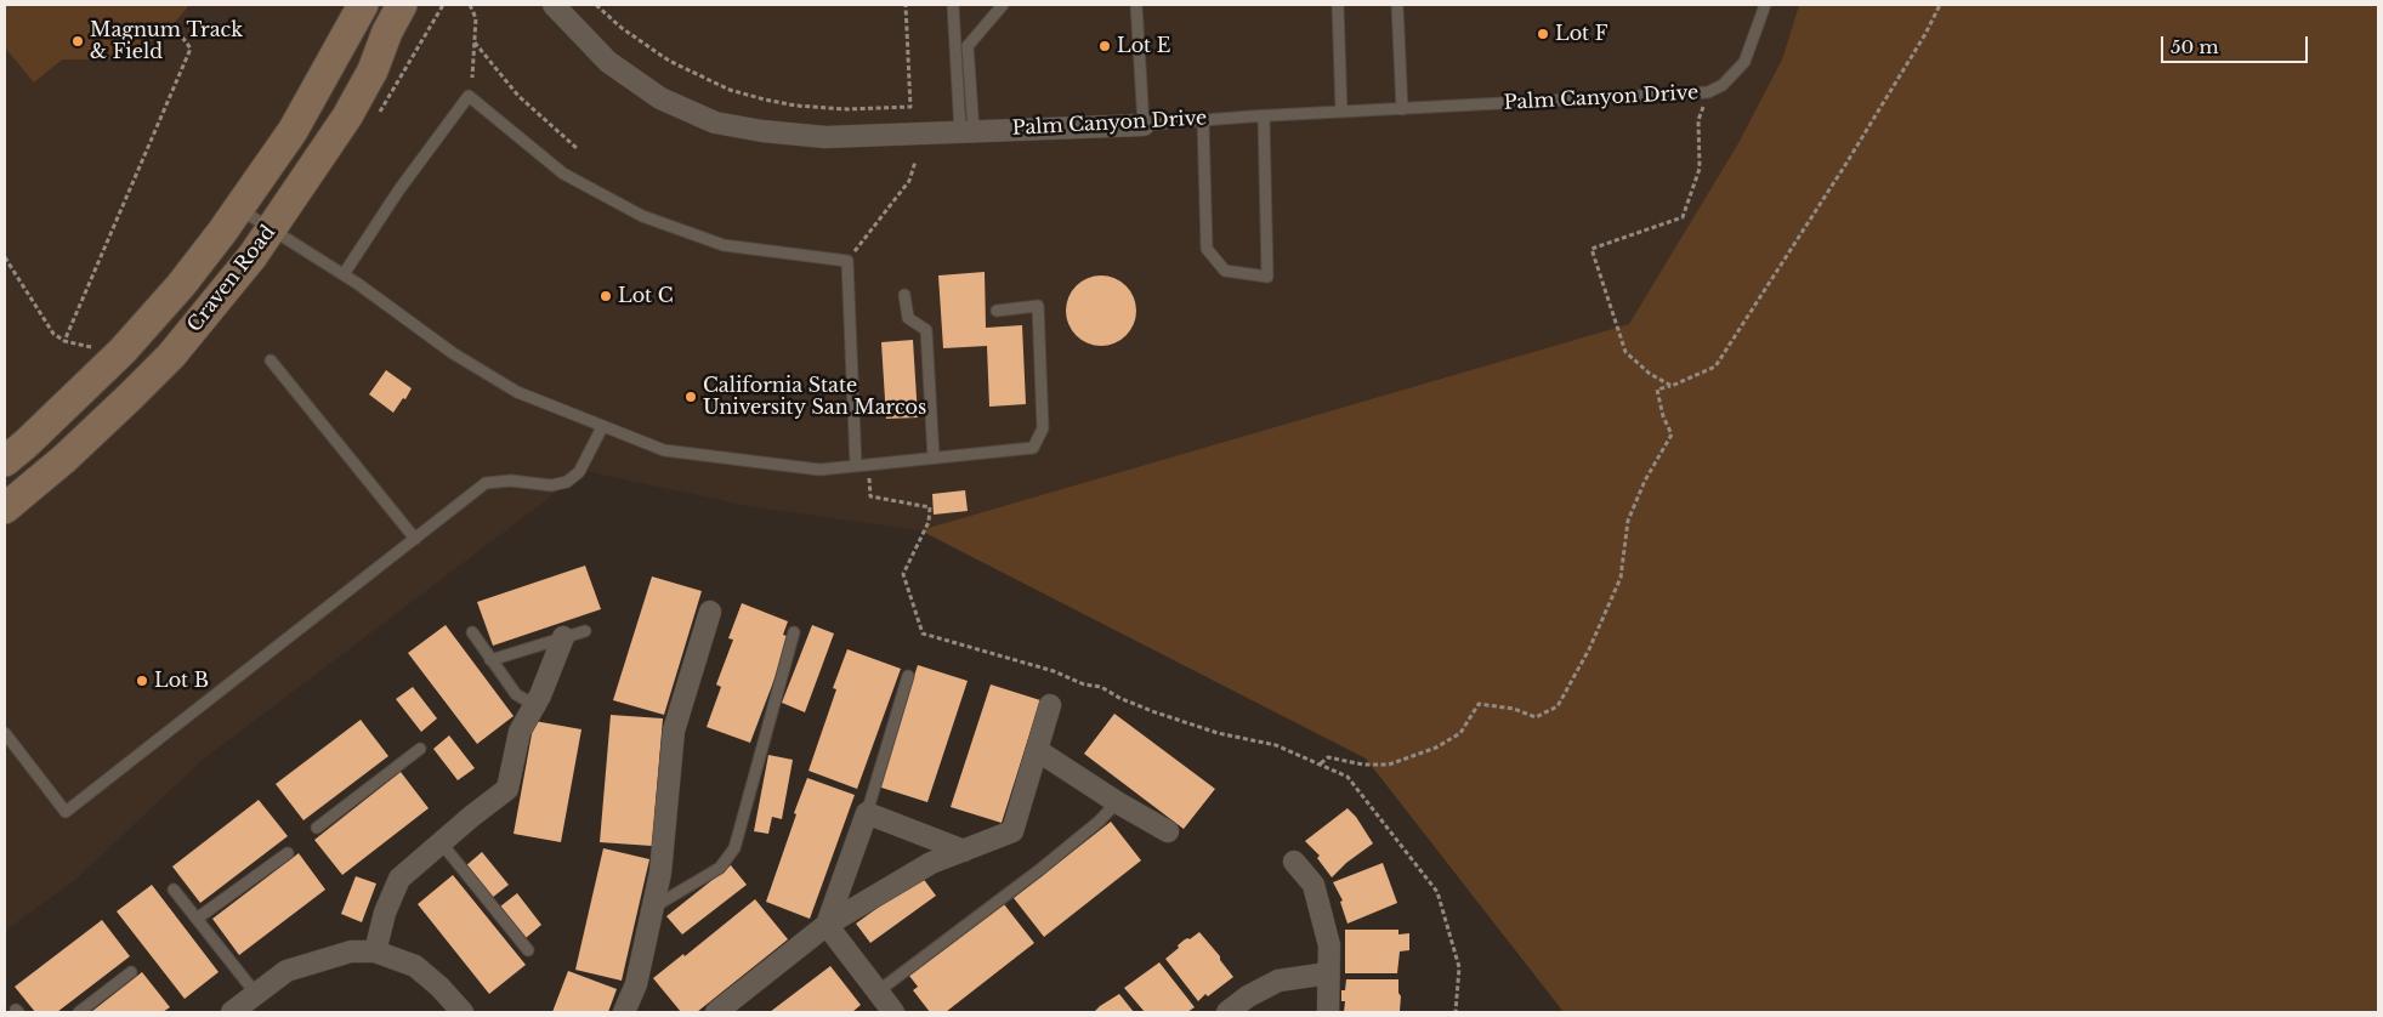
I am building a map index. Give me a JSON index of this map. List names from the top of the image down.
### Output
{
  "streets": {
    "main road": ["Craven Road"],
    "street": ["Palm Canyon Drive"]
  },
  "places": [
    "Lot F",
    "Magnum Track & Field",
    "Lot E",
    "Lot C",
    "California State University San Marcos",
    "Lot B"
  ],
  "scale_bar": "50 m"
}
